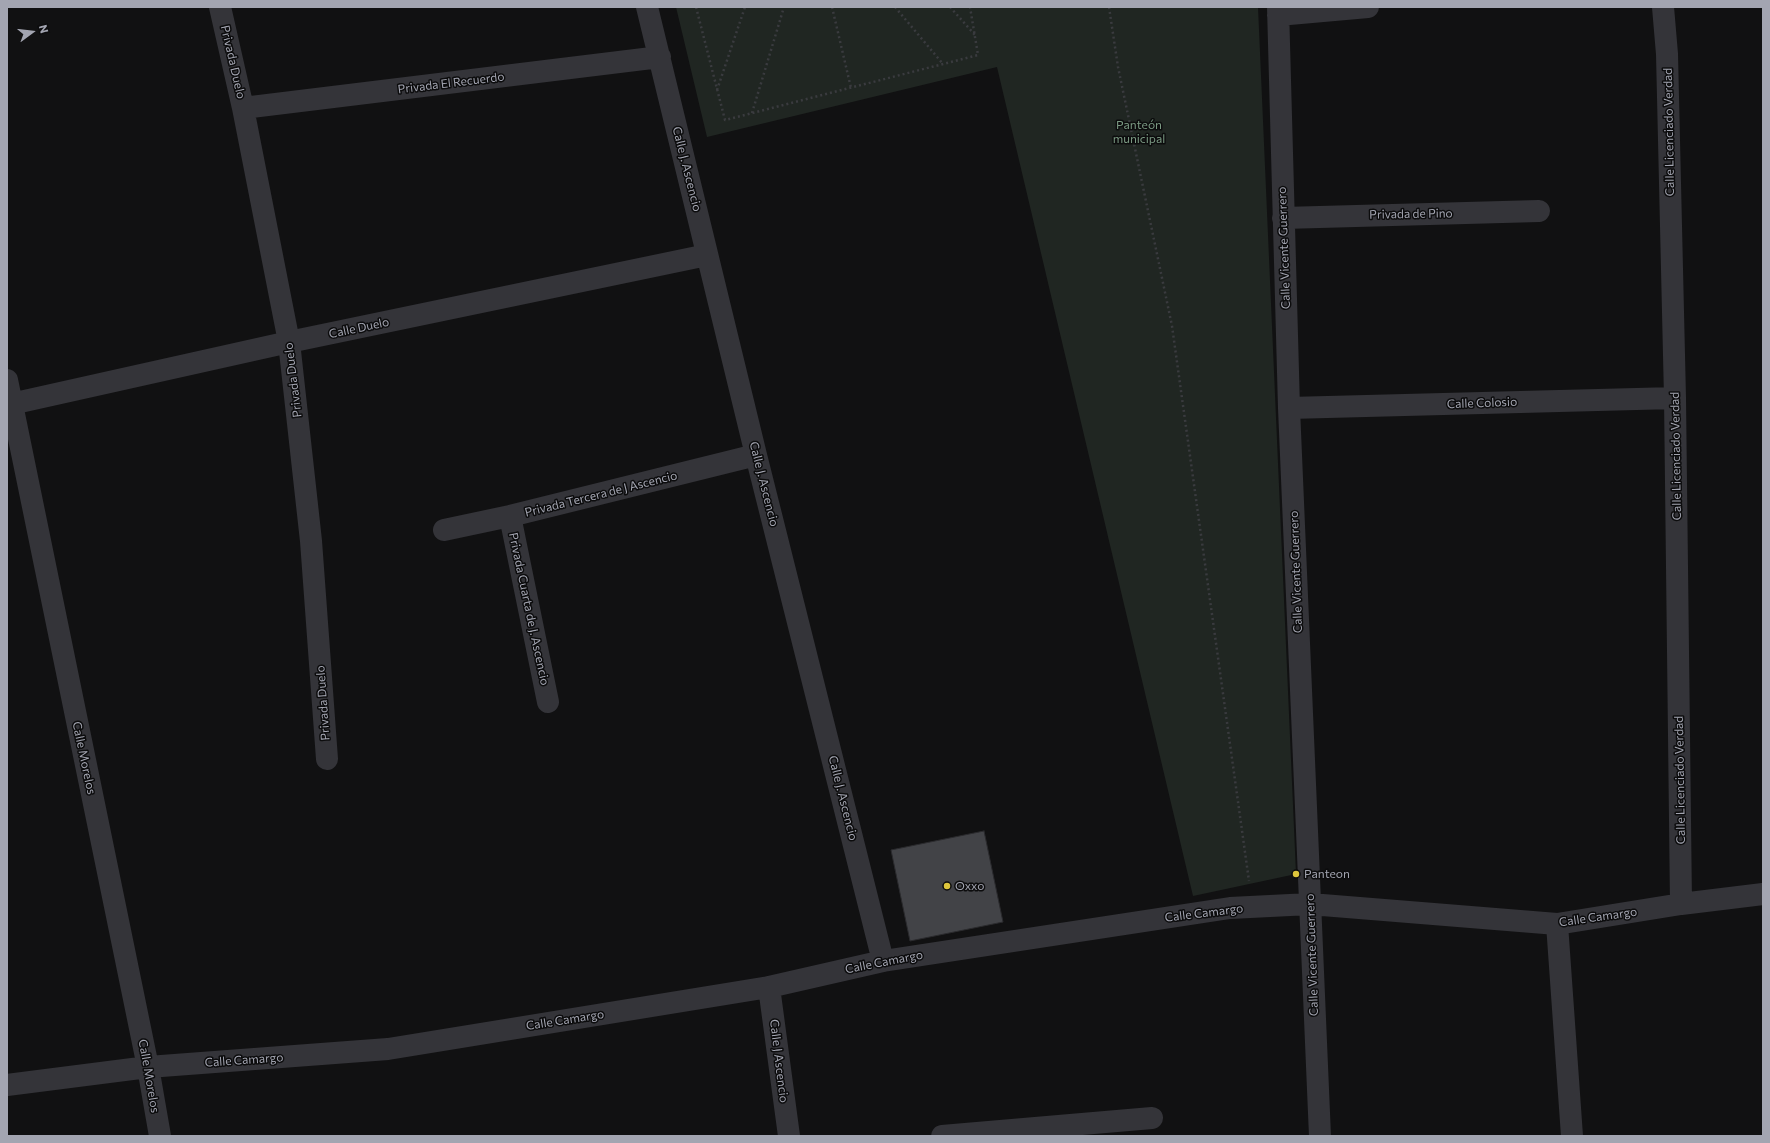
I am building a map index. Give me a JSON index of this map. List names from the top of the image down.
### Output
{
  "streets": {
    "street": [
      "Privada Duelo",
      "Privada El Recuerdo",
      "Calle Licenciado Verdad",
      "Calle J. Ascencio",
      "Privada de Pino",
      "Calle Vicente Guerrero",
      "Calle Duelo",
      "Calle Colosio",
      "Privada Tercera de J Ascencio",
      "Privada Cuarta de J. Ascencio",
      "Calle Morelos",
      "Calle Camargo",
      "Calle J Ascencio"
    ]
  },
  "crossings": [
    ["Privada Duelo", "Privada El Recuerdo"],
    ["Privada Duelo", "Calle Duelo"],
    ["Privada El Recuerdo", "Calle J. Ascencio"],
    ["Calle Licenciado Verdad", "Calle Colosio"],
    ["Calle Licenciado Verdad", "Calle Camargo"],
    ["Calle J. Ascencio", "Calle Duelo"],
    ["Calle J. Ascencio", "Privada Tercera de J Ascencio"],
    ["Calle J. Ascencio", "Calle Camargo"],
    ["Privada de Pino", "Calle Vicente Guerrero"],
    ["Calle Vicente Guerrero", "Calle Colosio"],
    ["Calle Vicente Guerrero", "Calle Camargo"],
    ["Calle Duelo", "Calle Morelos"],
    ["Privada Tercera de J Ascencio", "Privada Cuarta de J. Ascencio"],
    ["Calle Morelos", "Calle Camargo"],
    ["Calle Camargo", "Calle J Ascencio"]
  ],
  "parks": ["Panteón municipal"],
  "places": ["Panteon", "Oxxo"],
  "north": "right"
}
